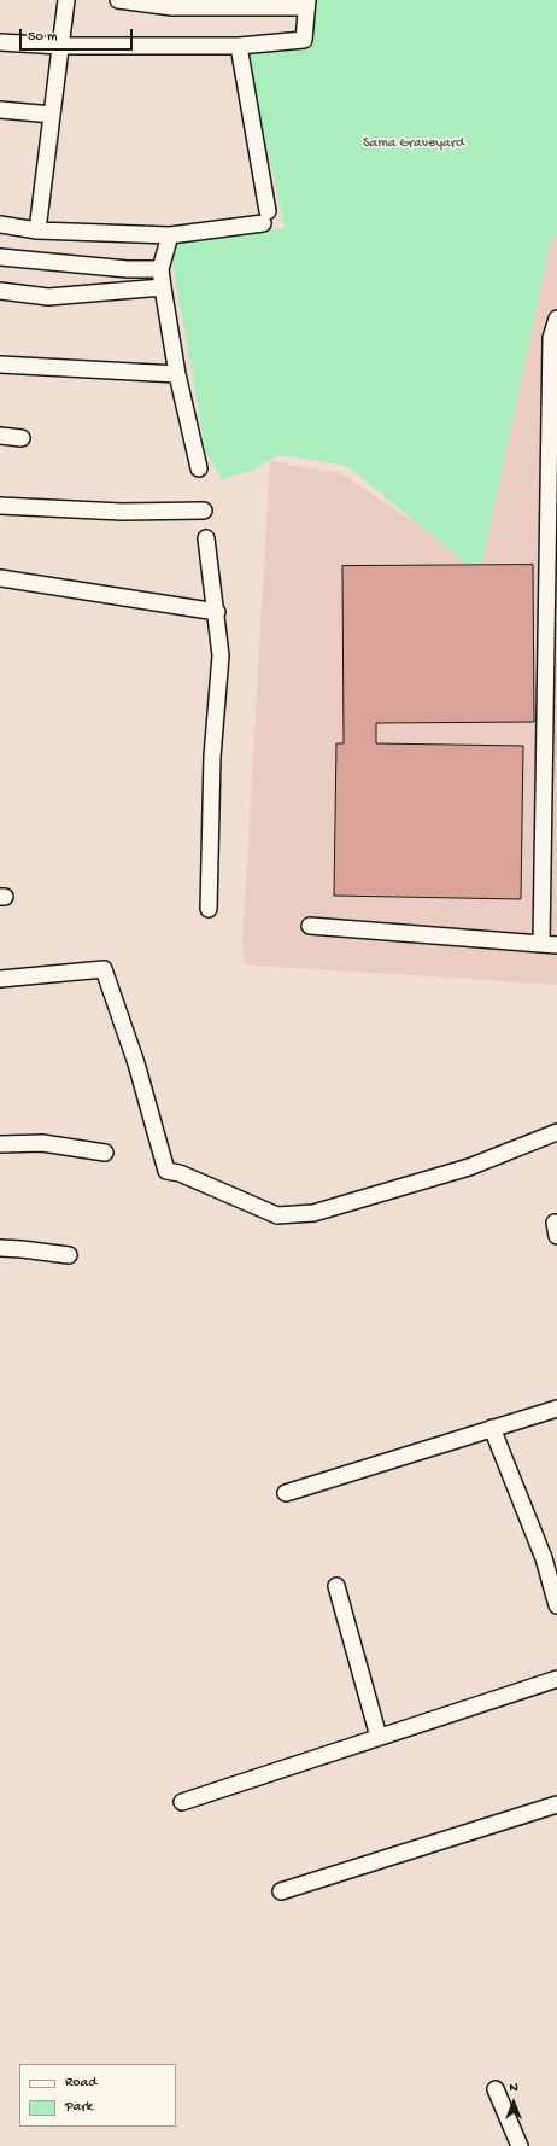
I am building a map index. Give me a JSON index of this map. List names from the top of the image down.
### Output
{
  "parks": ["Sama Graveyard"],
  "legend": ["Road", "Park"],
  "scale_bar": "50 m",
  "north": "top"
}
